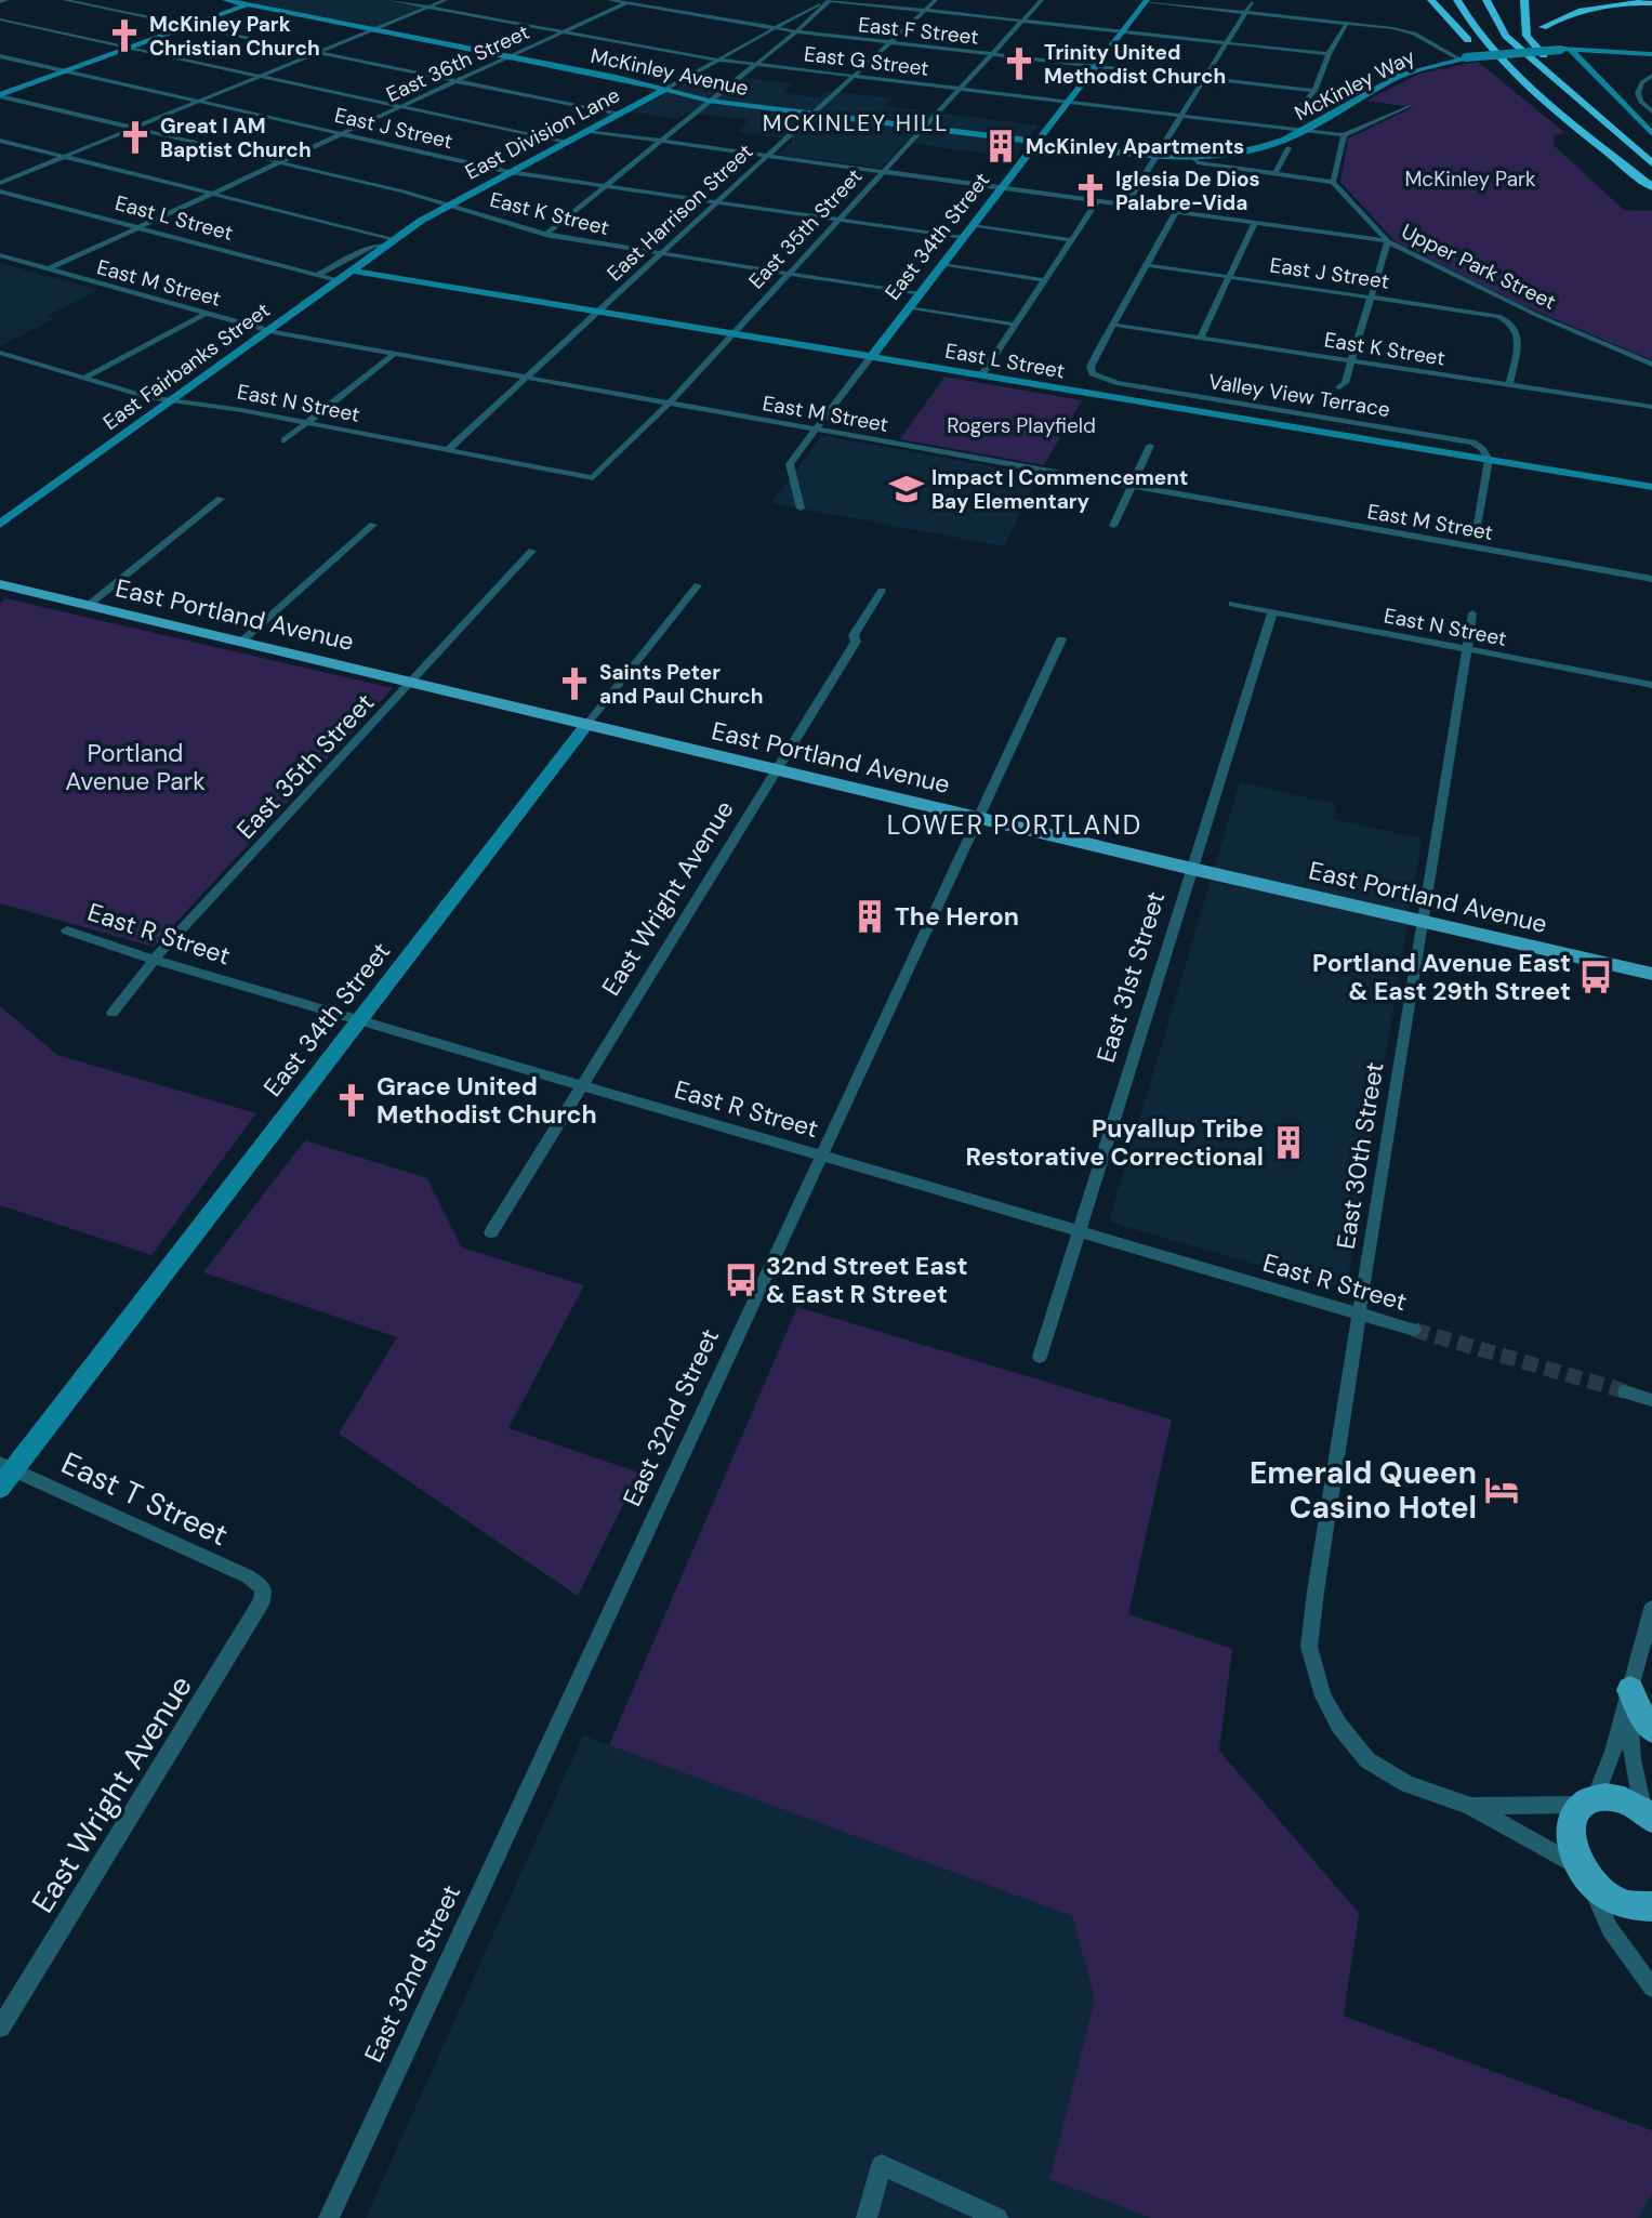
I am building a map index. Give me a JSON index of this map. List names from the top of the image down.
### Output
{
  "streets": {
    "main road": ["East Portland Avenue"],
    "street": [
      "East F Street",
      "East G Street",
      "East 36th Street",
      "McKinley Avenue",
      "McKinley Way",
      "East J Street",
      "East Division Lane",
      "East Harrison Street",
      "East K Street",
      "East L Street",
      "East 35th Street",
      "East 34th Street",
      "Upper Park Street",
      "East M Street",
      "East Fairbanks Street",
      "Valley View Terrace",
      "East N Street",
      "East Wright Avenue",
      "East R Street",
      "East 31st Street",
      "East 30th Street",
      "East 32nd Street",
      "East T Street"
    ]
  },
  "crossings": [
    ["East F Street", "East 36th Street"],
    ["East F Street", "East Division Lane"],
    ["East F Street", "East Harrison Street"],
    ["East F Street", "East 35th Street"],
    ["East F Street", "East 34th Street"],
    ["East G Street", "East 36th Street"],
    ["East G Street", "McKinley Way"],
    ["East G Street", "East Division Lane"],
    ["East G Street", "East Harrison Street"],
    ["East G Street", "East 35th Street"],
    ["East G Street", "East 34th Street"],
    ["East 36th Street", "McKinley Avenue"],
    ["East 36th Street", "East J Street"],
    ["East 36th Street", "East K Street"],
    ["East 36th Street", "East L Street"],
    ["East 36th Street", "East M Street"],
    ["McKinley Avenue", "McKinley Way"],
    ["McKinley Avenue", "East Division Lane"],
    ["McKinley Avenue", "East Harrison Street"],
    ["McKinley Avenue", "East 35th Street"],
    ["McKinley Avenue", "East 34th Street"],
    ["East J Street", "East Division Lane"],
    ["East J Street", "East Harrison Street"],
    ["East J Street", "East K Street"],
    ["East J Street", "East 35th Street"],
    ["East J Street", "East 34th Street"],
    ["East Division Lane", "East K Street"],
    ["East Division Lane", "East L Street"],
    ["East Division Lane", "East Fairbanks Street"],
    ["East Harrison Street", "East K Street"],
    ["East Harrison Street", "East L Street"],
    ["East Harrison Street", "East M Street"],
    ["East Harrison Street", "East N Street"],
    ["East K Street", "East 35th Street"],
    ["East K Street", "East 34th Street"],
    ["East K Street", "Valley View Terrace"],
    ["East L Street", "East 35th Street"],
    ["East L Street", "East 34th Street"],
    ["East L Street", "East Fairbanks Street"],
    ["East L Street", "Valley View Terrace"],
    ["East 35th Street", "East M Street"],
    ["East 35th Street", "East N Street"],
    ["East 35th Street", "East Portland Avenue"],
    ["East 35th Street", "East R Street"],
    ["East 34th Street", "East M Street"],
    ["East 34th Street", "East Portland Avenue"],
    ["East 34th Street", "East R Street"],
    ["East 34th Street", "East T Street"],
    ["East M Street", "East Fairbanks Street"],
    ["East Fairbanks Street", "East N Street"],
    ["East N Street", "East 31st Street"],
    ["East N Street", "East 30th Street"],
    ["East Portland Avenue", "East Wright Avenue"],
    ["East Portland Avenue", "East 31st Street"],
    ["East Portland Avenue", "East 30th Street"],
    ["East Portland Avenue", "East 32nd Street"],
    ["East Wright Avenue", "East R Street"],
    ["East Wright Avenue", "East T Street"],
    ["East R Street", "East 31st Street"],
    ["East R Street", "East 30th Street"],
    ["East R Street", "East 32nd Street"]
  ],
  "districts": ["MCKINLEY HILL", "LOWER PORTLAND"],
  "parks": ["McKinley Park", "Rogers Playfield", "Portland Avenue Park"],
  "places": {
    "church": [
      "McKinley Park Christian Church",
      "Trinity United Methodist Church",
      "Great I AM Baptist Church",
      "Iglesia De Dios Palabre-Vida",
      "Saints Peter and Paul Church",
      "Grace United Methodist Church"
    ],
    "building": ["McKinley Apartments", "The Heron", "Puyallup Tribe Restorative Correctional"],
    "school or university": ["Impact | Commencement Bay Elementary"],
    "bus stop": ["Portland Avenue East & East 29th Street", "32nd Street East & East R Street"],
    "hotel": ["Emerald Queen Casino Hotel"]
  }
}
